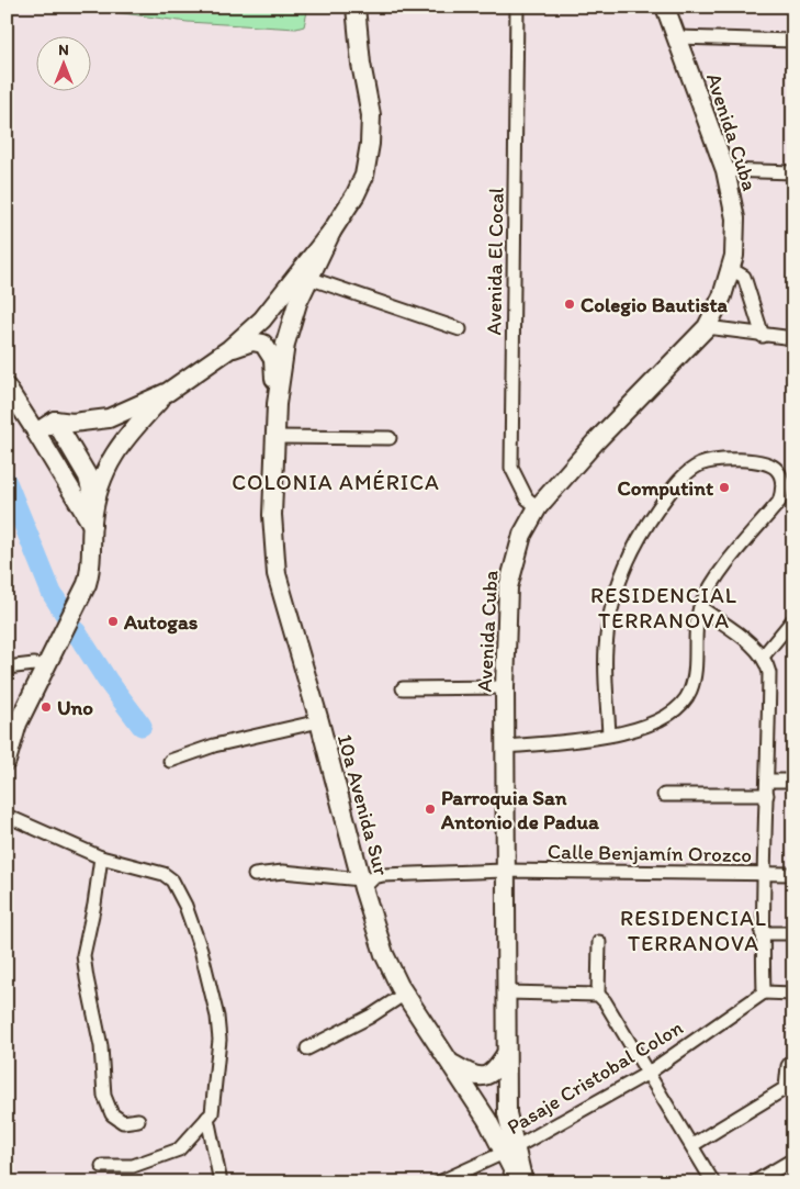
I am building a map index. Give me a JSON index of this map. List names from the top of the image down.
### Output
{
  "streets": {
    "main road": ["Avenida Cuba", "10a Avenida Sur"],
    "street": ["Avenida El Cocal", "Calle Benjamín Orozco", "Pasaje Cristobal Colon"]
  },
  "crossings": [
    ["Avenida Cuba", "Avenida El Cocal"],
    ["Avenida Cuba", "10a Avenida Sur"],
    ["Avenida Cuba", "Calle Benjamín Orozco"],
    ["Avenida Cuba", "Pasaje Cristobal Colon"],
    ["10a Avenida Sur", "Calle Benjamín Orozco"],
    ["10a Avenida Sur", "Pasaje Cristobal Colon"]
  ],
  "districts": ["COLONIA AMÉRICA", "RESIDENCIAL TERRANOVA", "RESIDENCIAL TERRANOVA"],
  "places": [
    "Colegio Bautista",
    "Computint",
    "Autogas",
    "Uno",
    "Parroquia San Antonio de Padua"
  ],
  "north": "top"
}
